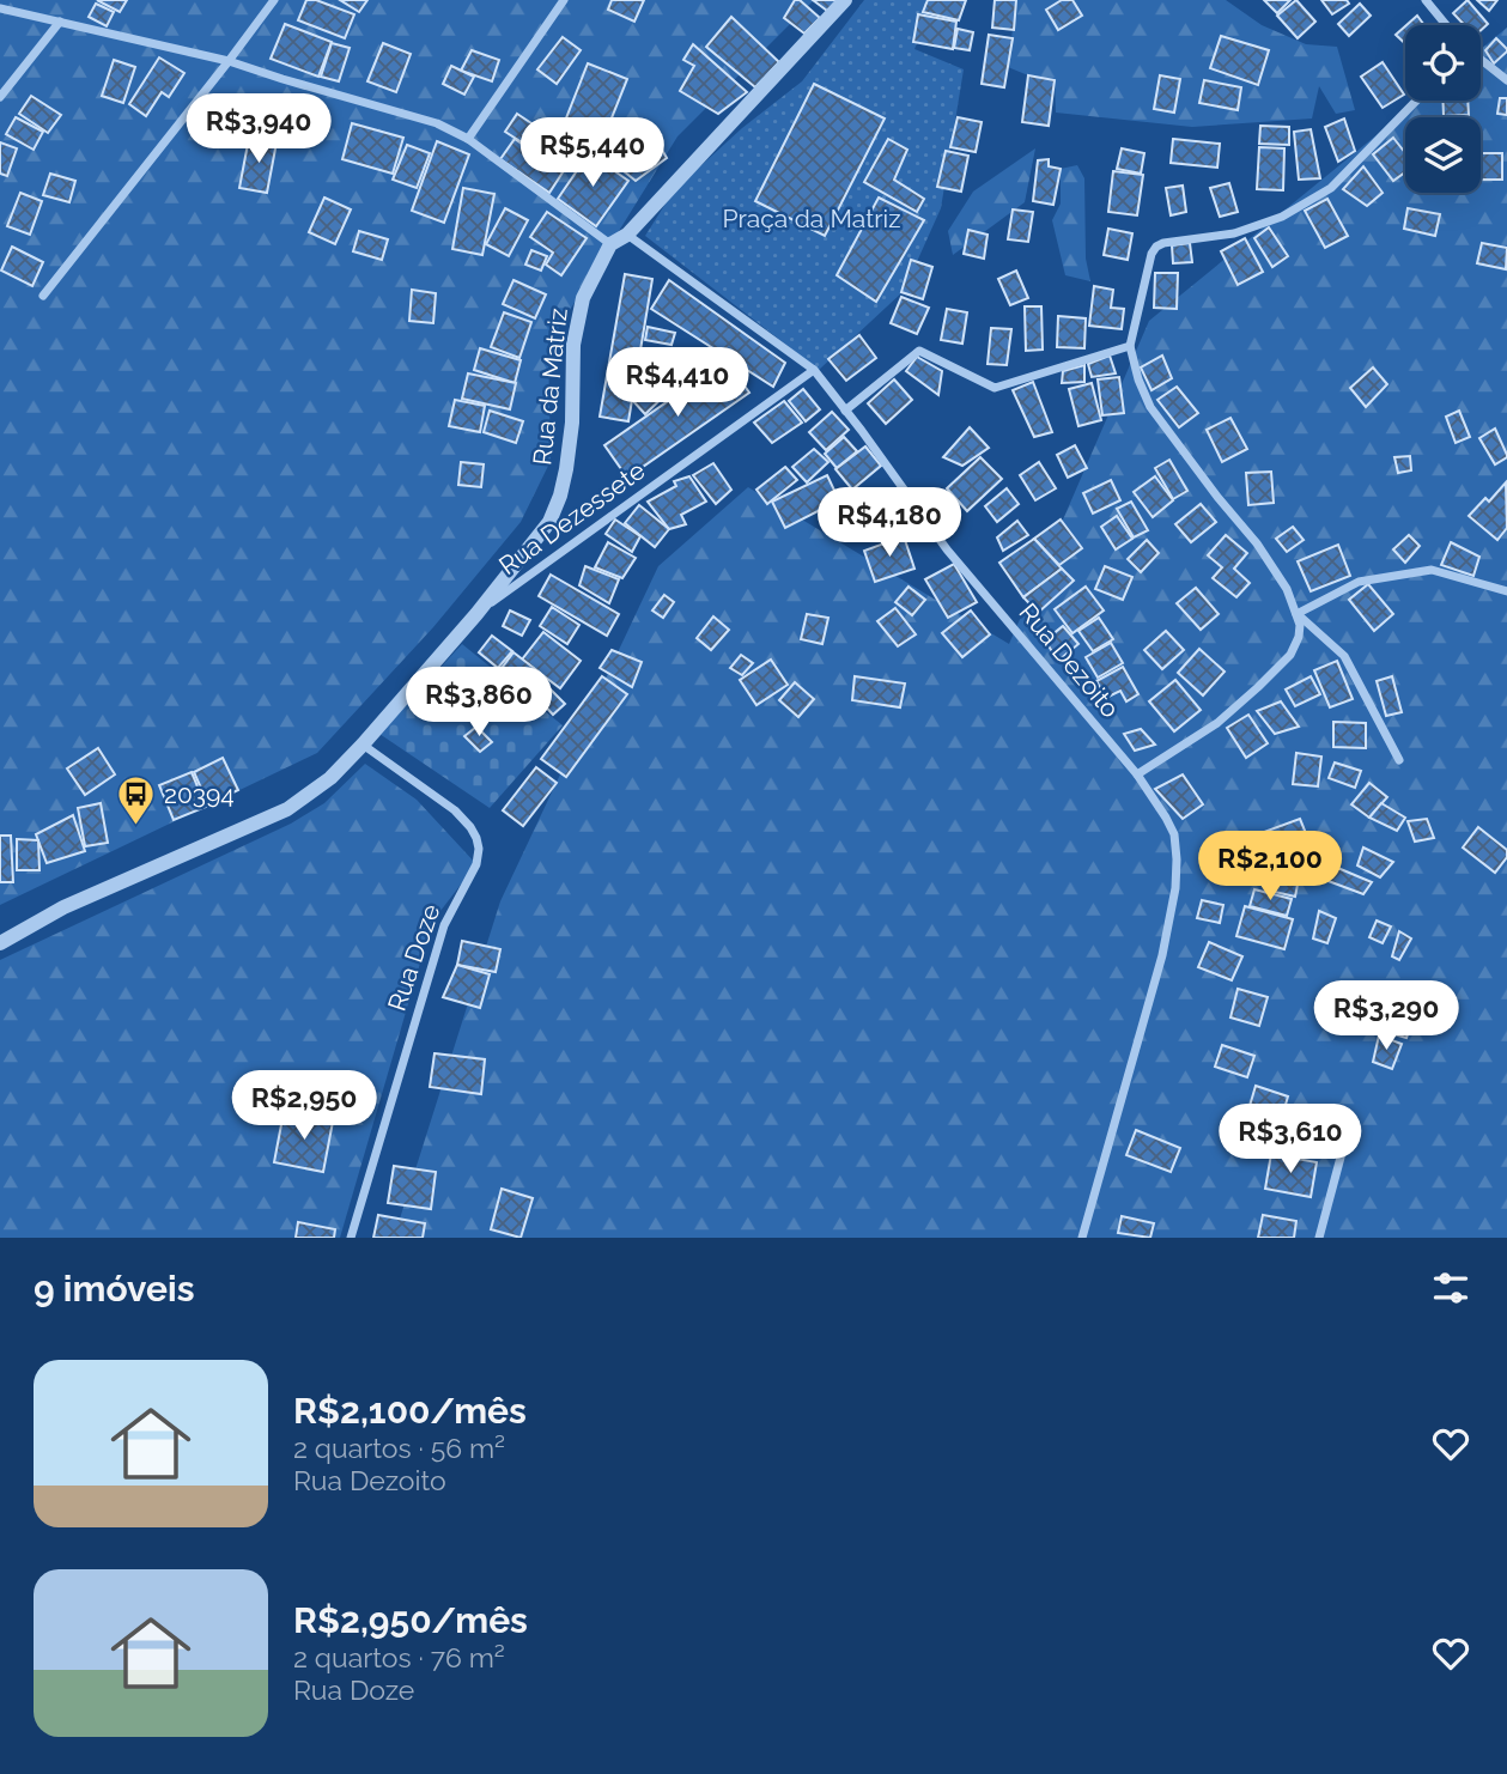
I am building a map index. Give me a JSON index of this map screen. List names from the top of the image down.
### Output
{
  "streets": {
    "street": [
      "Rua da Matriz",
      "Rua Dezessete",
      "Rua Dezoito",
      "Rua Doze"
    ]
  },
  "crossings": [
    ["Rua da Matriz", "Rua Dezessete"],
    ["Rua da Matriz", "Rua Doze"],
    ["Rua Dezessete", "Rua Dezoito"]
  ],
  "parks": ["Praça da Matriz"],
  "places": {
    "bus stop": ["20394"]
  },
  "page": {
    "price": [
      "R$3,940",
      "R$5,440",
      "R$4,410",
      "R$4,180",
      "R$3,860",
      "R$2,100",
      "R$3,290",
      "R$2,950",
      "R$3,610"
    ],
    "heading": "9 imóveis",
    "list": [
      {
        "name": "R$2,100/mês",
        "note": "2 quartos · 56 m² · Rua Dezoito"
      },
      {
        "name": "R$2,950/mês",
        "note": "2 quartos · 76 m² · Rua Doze"
      }
    ]
  }
}
